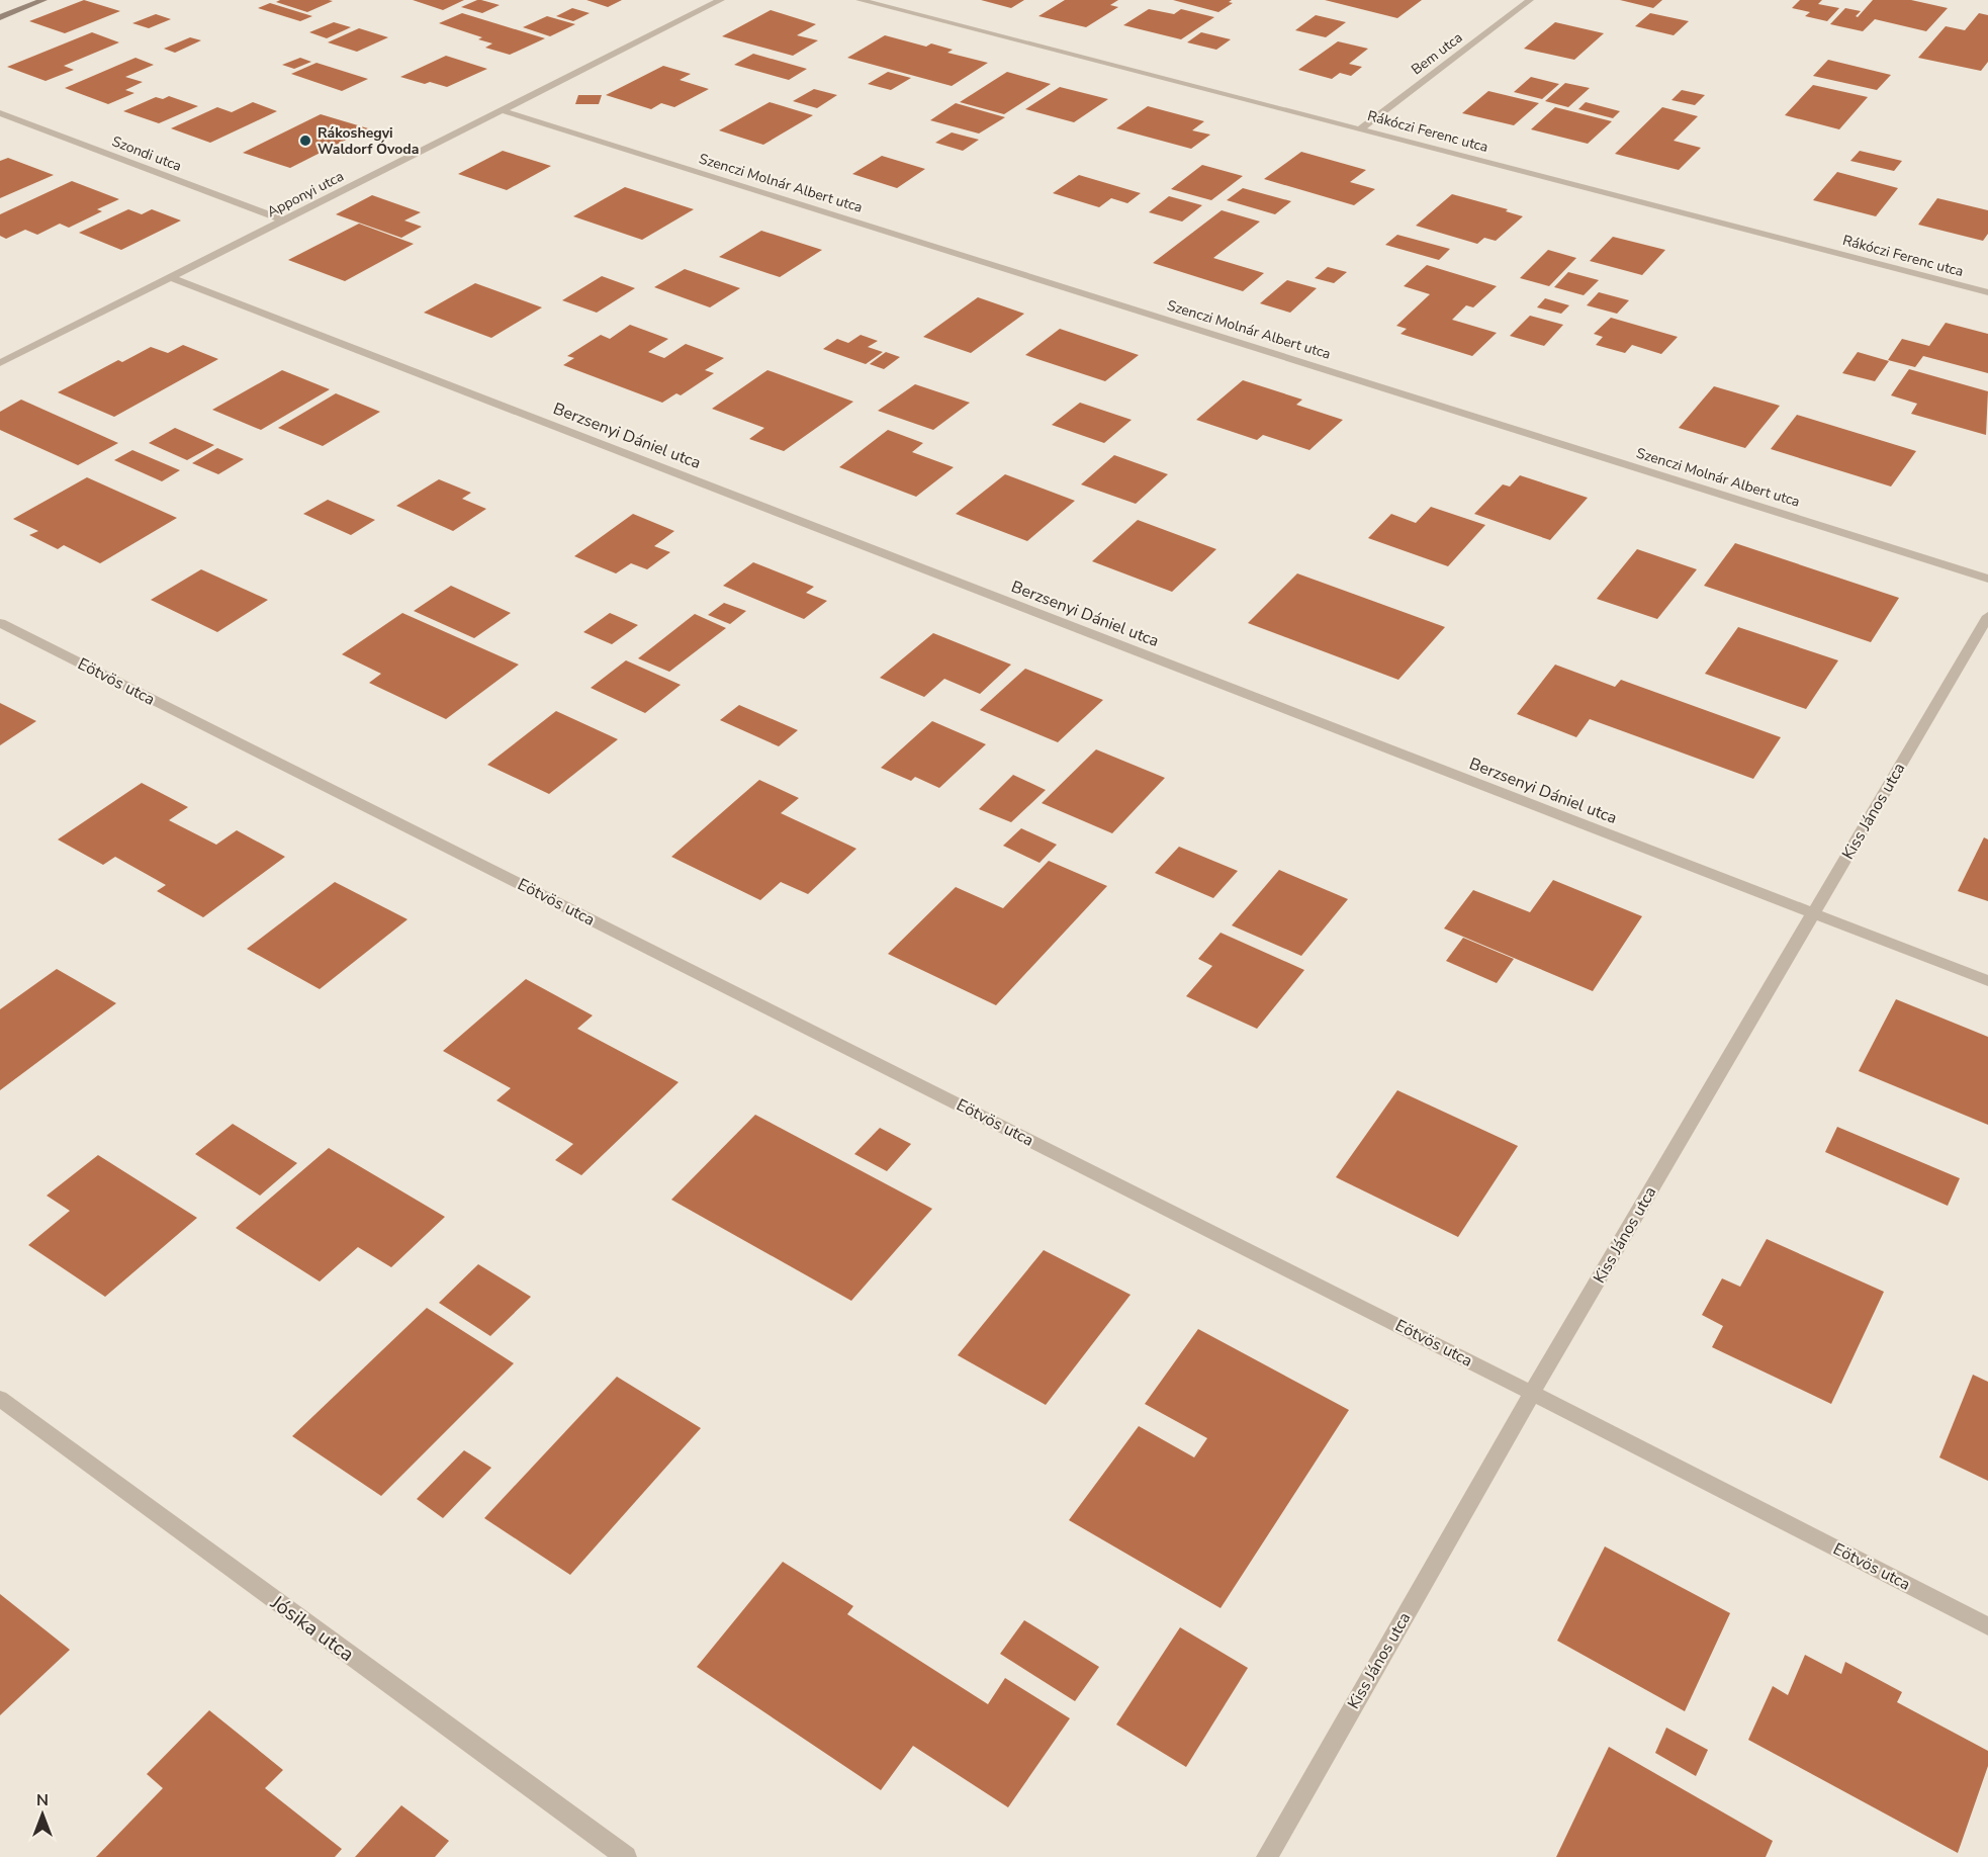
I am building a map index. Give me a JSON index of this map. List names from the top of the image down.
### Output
{
  "streets": {
    "street": [
      "Bem utca",
      "Rákóczi Ferenc utca",
      "Szondi utca",
      "Szenczi Molnár Albert utca",
      "Apponyi utca",
      "Berzsenyi Dániel utca",
      "Eötvös utca",
      "Kiss János utca",
      "Jósika utca"
    ]
  },
  "crossings": [
    ["Bem utca", "Rákóczi Ferenc utca"],
    ["Szondi utca", "Apponyi utca"],
    ["Szenczi Molnár Albert utca", "Apponyi utca"],
    ["Apponyi utca", "Berzsenyi Dániel utca"],
    ["Berzsenyi Dániel utca", "Kiss János utca"],
    ["Eötvös utca", "Kiss János utca"]
  ],
  "places": ["Rákoshegyi Waldorf Óvoda"],
  "north": "top"
}
